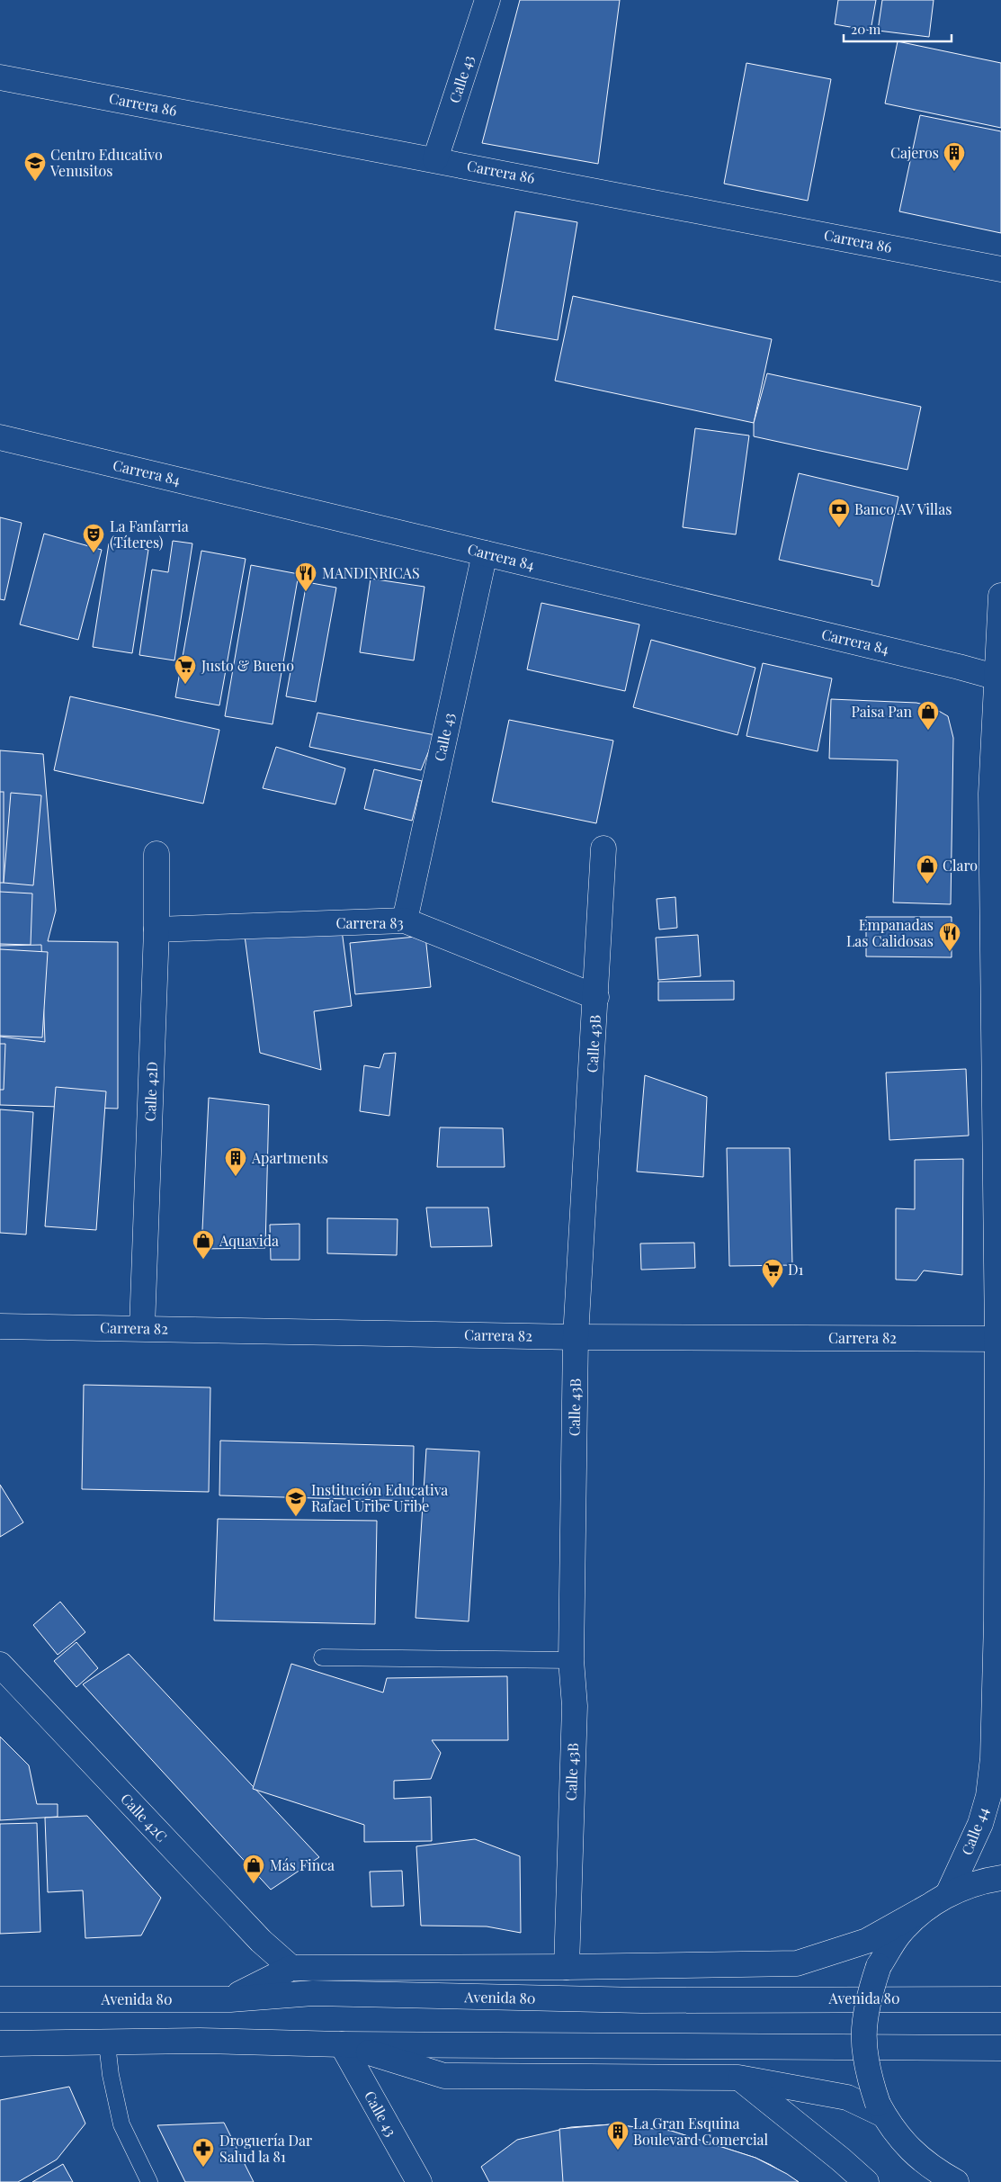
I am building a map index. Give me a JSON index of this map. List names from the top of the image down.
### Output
{
  "streets": {
    "street": [
      "Calle 43",
      "Carrera 86",
      "Carrera 84",
      "Carrera 83",
      "Calle 43B",
      "Calle 42D",
      "Carrera 82",
      "Calle 42C",
      "Calle 44",
      "Avenida 80"
    ]
  },
  "crossings": [
    ["Calle 43", "Carrera 86"],
    ["Calle 43", "Carrera 84"],
    ["Calle 43", "Carrera 83"],
    ["Carrera 84", "Calle 44"],
    ["Carrera 83", "Calle 43B"],
    ["Carrera 83", "Calle 42D"],
    ["Calle 43B", "Carrera 82"],
    ["Calle 42D", "Carrera 82"],
    ["Carrera 82", "Calle 44"]
  ],
  "places": {
    "building": ["Cajeros", "Apartments", "La Gran Esquina Boulevard Comercial"],
    "school or university": ["Centro Educativo Venusitos", "Institución Educativa Rafael Uribe Uribe"],
    "bank": ["Banco AV Villas"],
    "theatre": ["La Fanfarria (Títeres)"],
    "restaurant": ["MANDINRICAS", "Empanadas Las Calidosas"],
    "supermarket": ["Justo & Bueno", "D1"],
    "shop": [
      "Paisa Pan",
      "Claro",
      "Aquavida",
      "Más Finca"
    ],
    "pharmacy": ["Droguería Dar Salud la 81"]
  },
  "scale_bar": "20 m"
}
